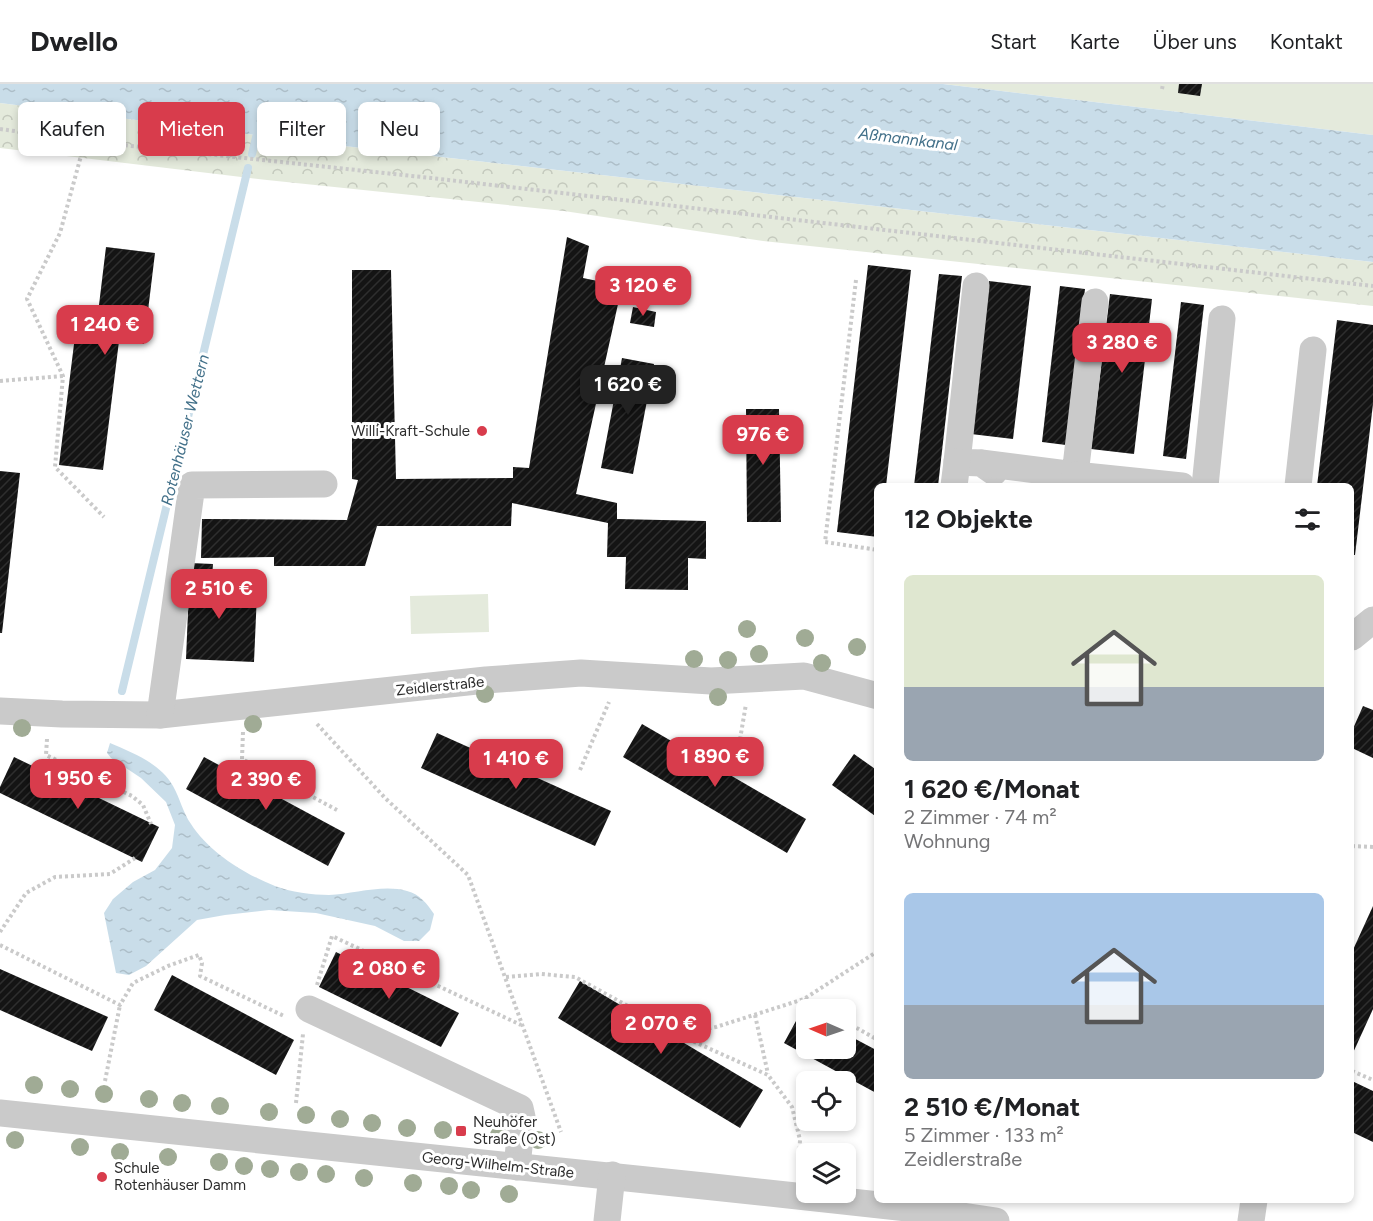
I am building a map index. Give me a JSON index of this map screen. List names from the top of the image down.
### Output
{
  "streets": {
    "street": ["Zeidlerstraße", "Georg-Wilhelm-Straße"]
  },
  "water": ["Aßmannkanal", "Rotenhäuser Wettern"],
  "places": {
    "other": ["Willi-Kraft-Schule", "Schule Rotenhäuser Damm"],
    "transit": ["Neuhöfer Straße (Ost)"]
  },
  "north": "left",
  "page": {
    "header": "Dwello",
    "nav": [
      "Start",
      "Karte",
      "Über uns",
      "Kontakt"
    ],
    "chip": [
      "Kaufen",
      "Mieten",
      "Filter",
      "Neu"
    ],
    "price": [
      "3 120 €",
      "1 240 €",
      "3 280 €",
      "1 620 €",
      "976 €",
      "2 510 €",
      "1 890 €",
      "1 410 €",
      "1 950 €",
      "2 390 €",
      "2 080 €",
      "2 070 €"
    ],
    "heading": "12 Objekte",
    "list": [
      {
        "name": "1 620 €/Monat",
        "note": "2 Zimmer · 74 m² · Wohnung"
      },
      {
        "name": "2 510 €/Monat",
        "note": "5 Zimmer · 133 m² · Zeidlerstraße"
      }
    ]
  }
}
